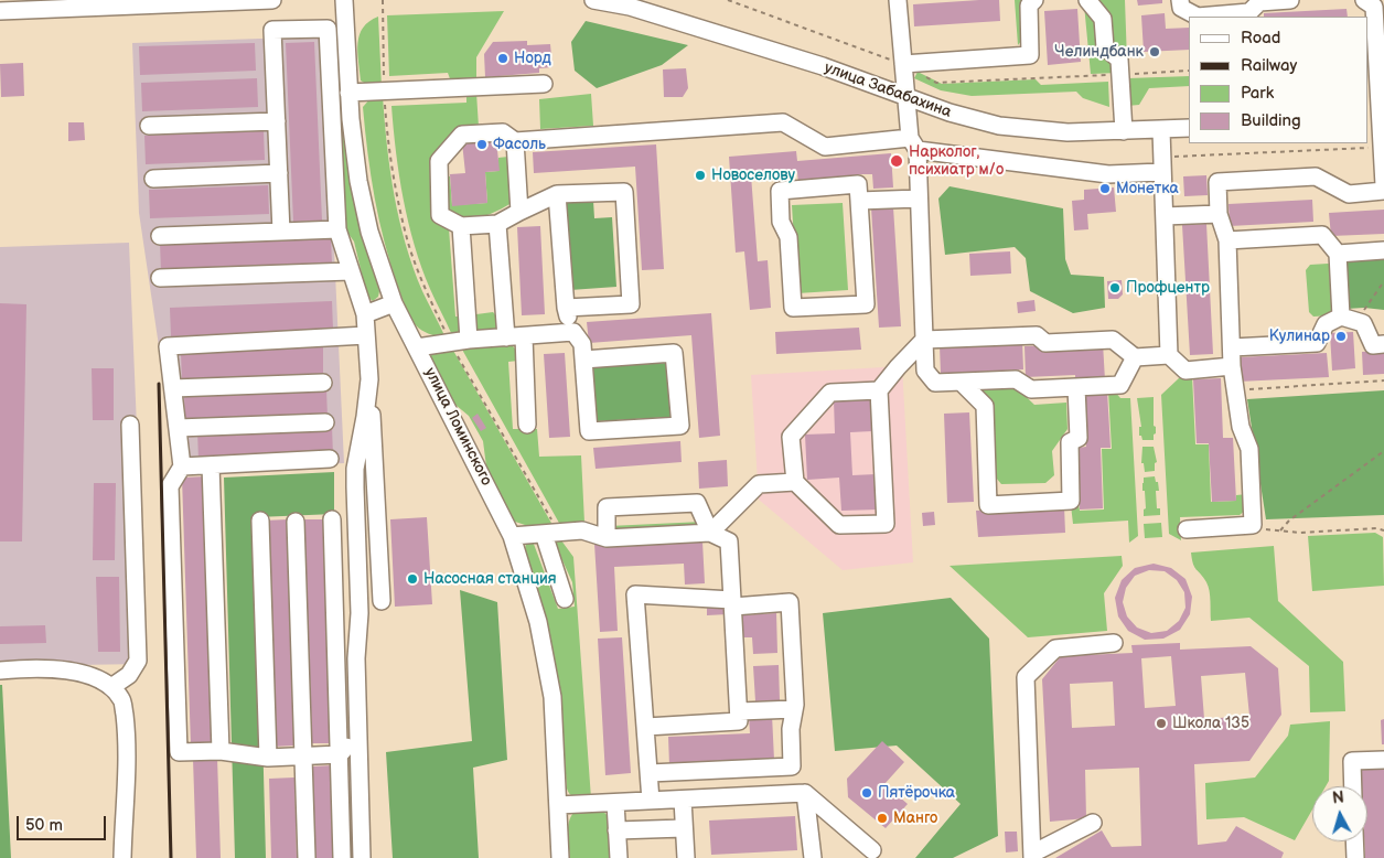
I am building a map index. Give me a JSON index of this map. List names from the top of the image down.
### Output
{
  "streets": {
    "street": ["улица Забабахина", "улица Ломинского"]
  },
  "places": [
    "Челиндбанк",
    "Норд",
    "Фасоль",
    "Нарколог, психиатр м/о",
    "Новоселову",
    "Монетка",
    "Профцентр",
    "Кулинар",
    "Насосная станция",
    "Школа 135",
    "Пятёрочка",
    "Манго"
  ],
  "legend": [
    "Road",
    "Railway",
    "Park",
    "Building"
  ],
  "scale_bar": "50 m",
  "north": "top"
}
